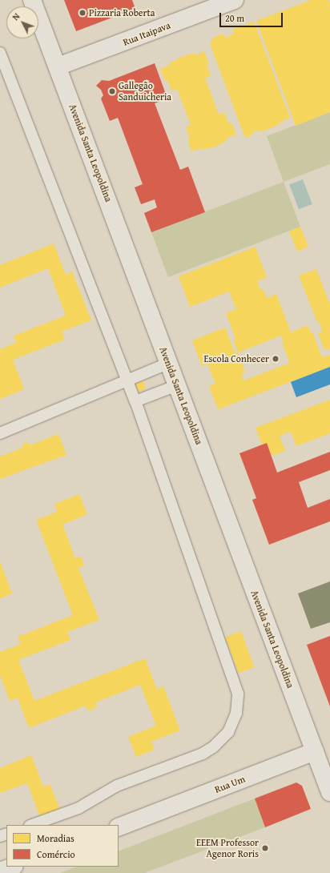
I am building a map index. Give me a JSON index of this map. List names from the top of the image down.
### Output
{
  "streets": {
    "street": ["Rua Itaipava", "Avenida Santa Leopoldina", "Rua Um"]
  },
  "crossings": [
    ["Rua Itaipava", "Avenida Santa Leopoldina"],
    ["Avenida Santa Leopoldina", "Rua Um"]
  ],
  "places": [
    "Pizzaria Roberta",
    "Gallegão Sanduicheria",
    "Escola Conhecer",
    "EEEM Professor Agenor Roris"
  ],
  "legend": ["Moradias", "Comércio"],
  "scale_bar": "20 m",
  "north": "top left"
}
